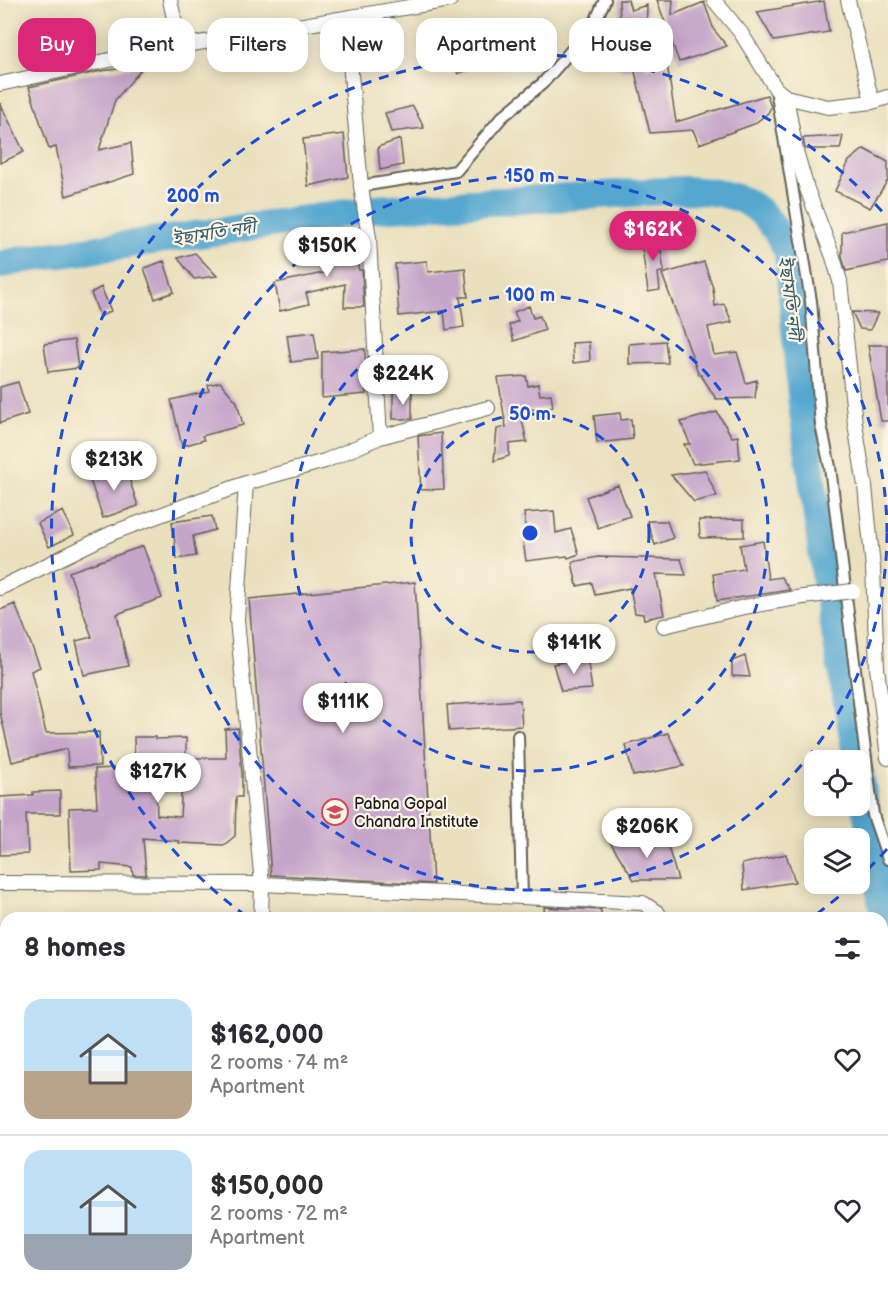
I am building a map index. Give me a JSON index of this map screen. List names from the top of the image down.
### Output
{
  "water": ["ইছামতি নদী"],
  "places": {
    "school or university": ["Pabna Gopal Chandra Institute"]
  },
  "page": {
    "chip": [
      "Buy",
      "Rent",
      "Filters",
      "New",
      "Apartment",
      "House"
    ],
    "price": [
      "$162K",
      "$150K",
      "$224K",
      "$213K",
      "$141K",
      "$111K",
      "$127K",
      "$206K"
    ],
    "heading": "8 homes",
    "list": [
      {
        "name": "$162,000",
        "note": "2 rooms · 74 m² · Apartment"
      },
      {
        "name": "$150,000",
        "note": "2 rooms · 72 m² · Apartment"
      }
    ]
  },
  "rings": [
    "150 m",
    "200 m",
    "100 m",
    "50 m"
  ]
}
